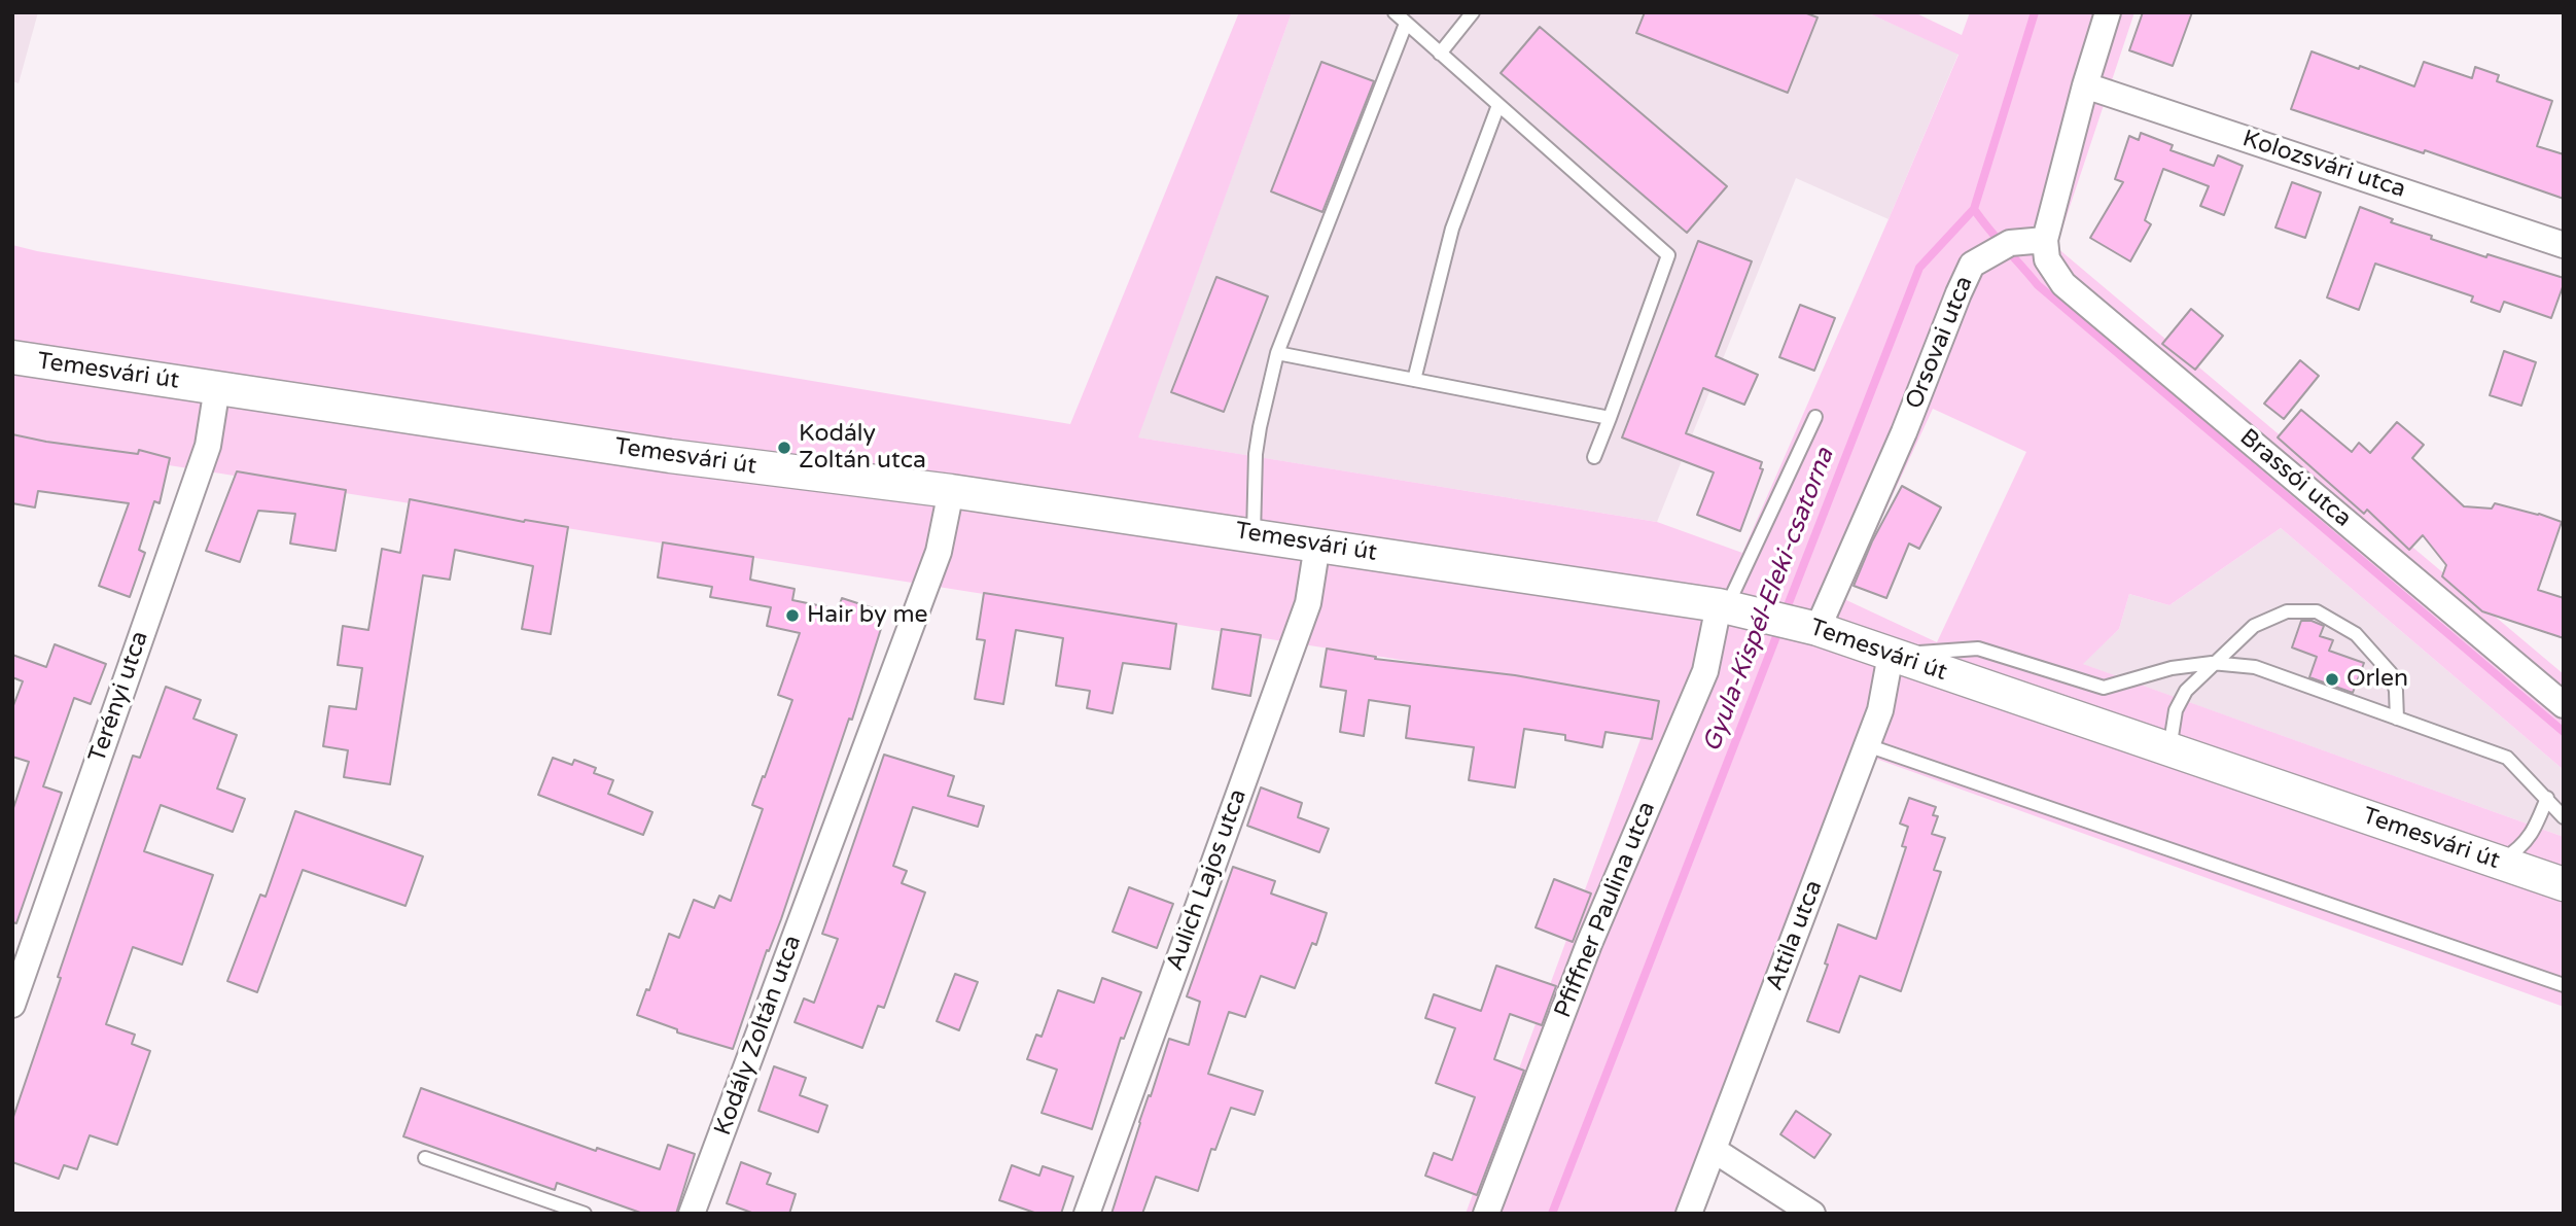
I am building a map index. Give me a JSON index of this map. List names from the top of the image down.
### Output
{
  "streets": {
    "street": [
      "Kolozsvári utca",
      "Orsovai utca",
      "Temesvári út",
      "Brassói utca",
      "Terényi utca",
      "Aulich Lajos utca",
      "Pfiffner Paulina utca",
      "Attila utca",
      "Kodály Zoltán utca"
    ]
  },
  "crossings": [
    ["Orsovai utca", "Temesvári út"],
    ["Orsovai utca", "Brassói utca"],
    ["Temesvári út", "Terényi utca"],
    ["Temesvári út", "Aulich Lajos utca"],
    ["Temesvári út", "Pfiffner Paulina utca"],
    ["Temesvári út", "Attila utca"],
    ["Temesvári út", "Kodály Zoltán utca"]
  ],
  "water": ["Gyula-Kispél-Eleki-csatorna"],
  "places": ["Kodály Zoltán utca", "Hair by me", "Orlen"]
}
